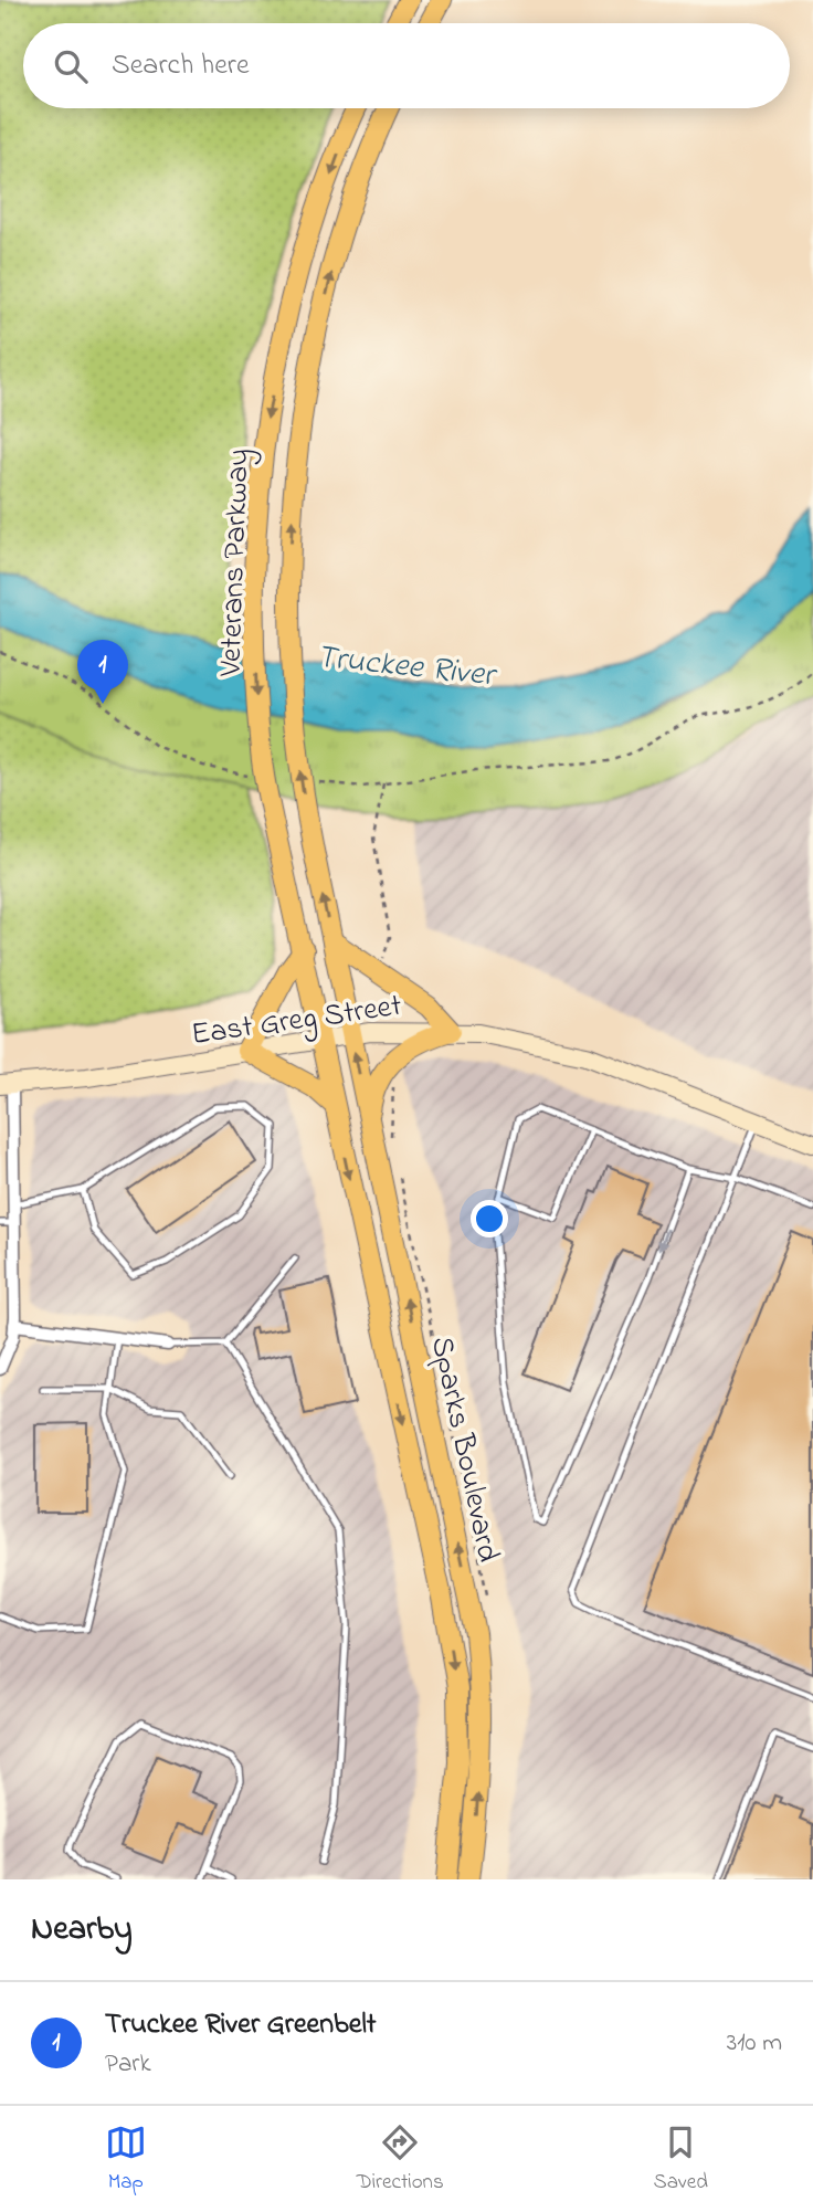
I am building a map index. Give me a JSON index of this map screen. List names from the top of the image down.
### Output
{
  "streets": {
    "main road": ["Veterans Parkway", "East Greg Street", "Sparks Boulevard"]
  },
  "crossings": [
    ["Veterans Parkway", "East Greg Street"],
    ["Veterans Parkway", "Sparks Boulevard"],
    ["East Greg Street", "Sparks Boulevard"]
  ],
  "water": ["Truckee River"],
  "page": {
    "search": "Search here",
    "pins": "1",
    "heading": "Nearby",
    "list": [
      {
        "mark": "1",
        "name": "Truckee River Greenbelt",
        "note": "Park",
        "value": "310 m"
      }
    ],
    "nav": ["Map", "Directions", "Saved"]
  }
}
